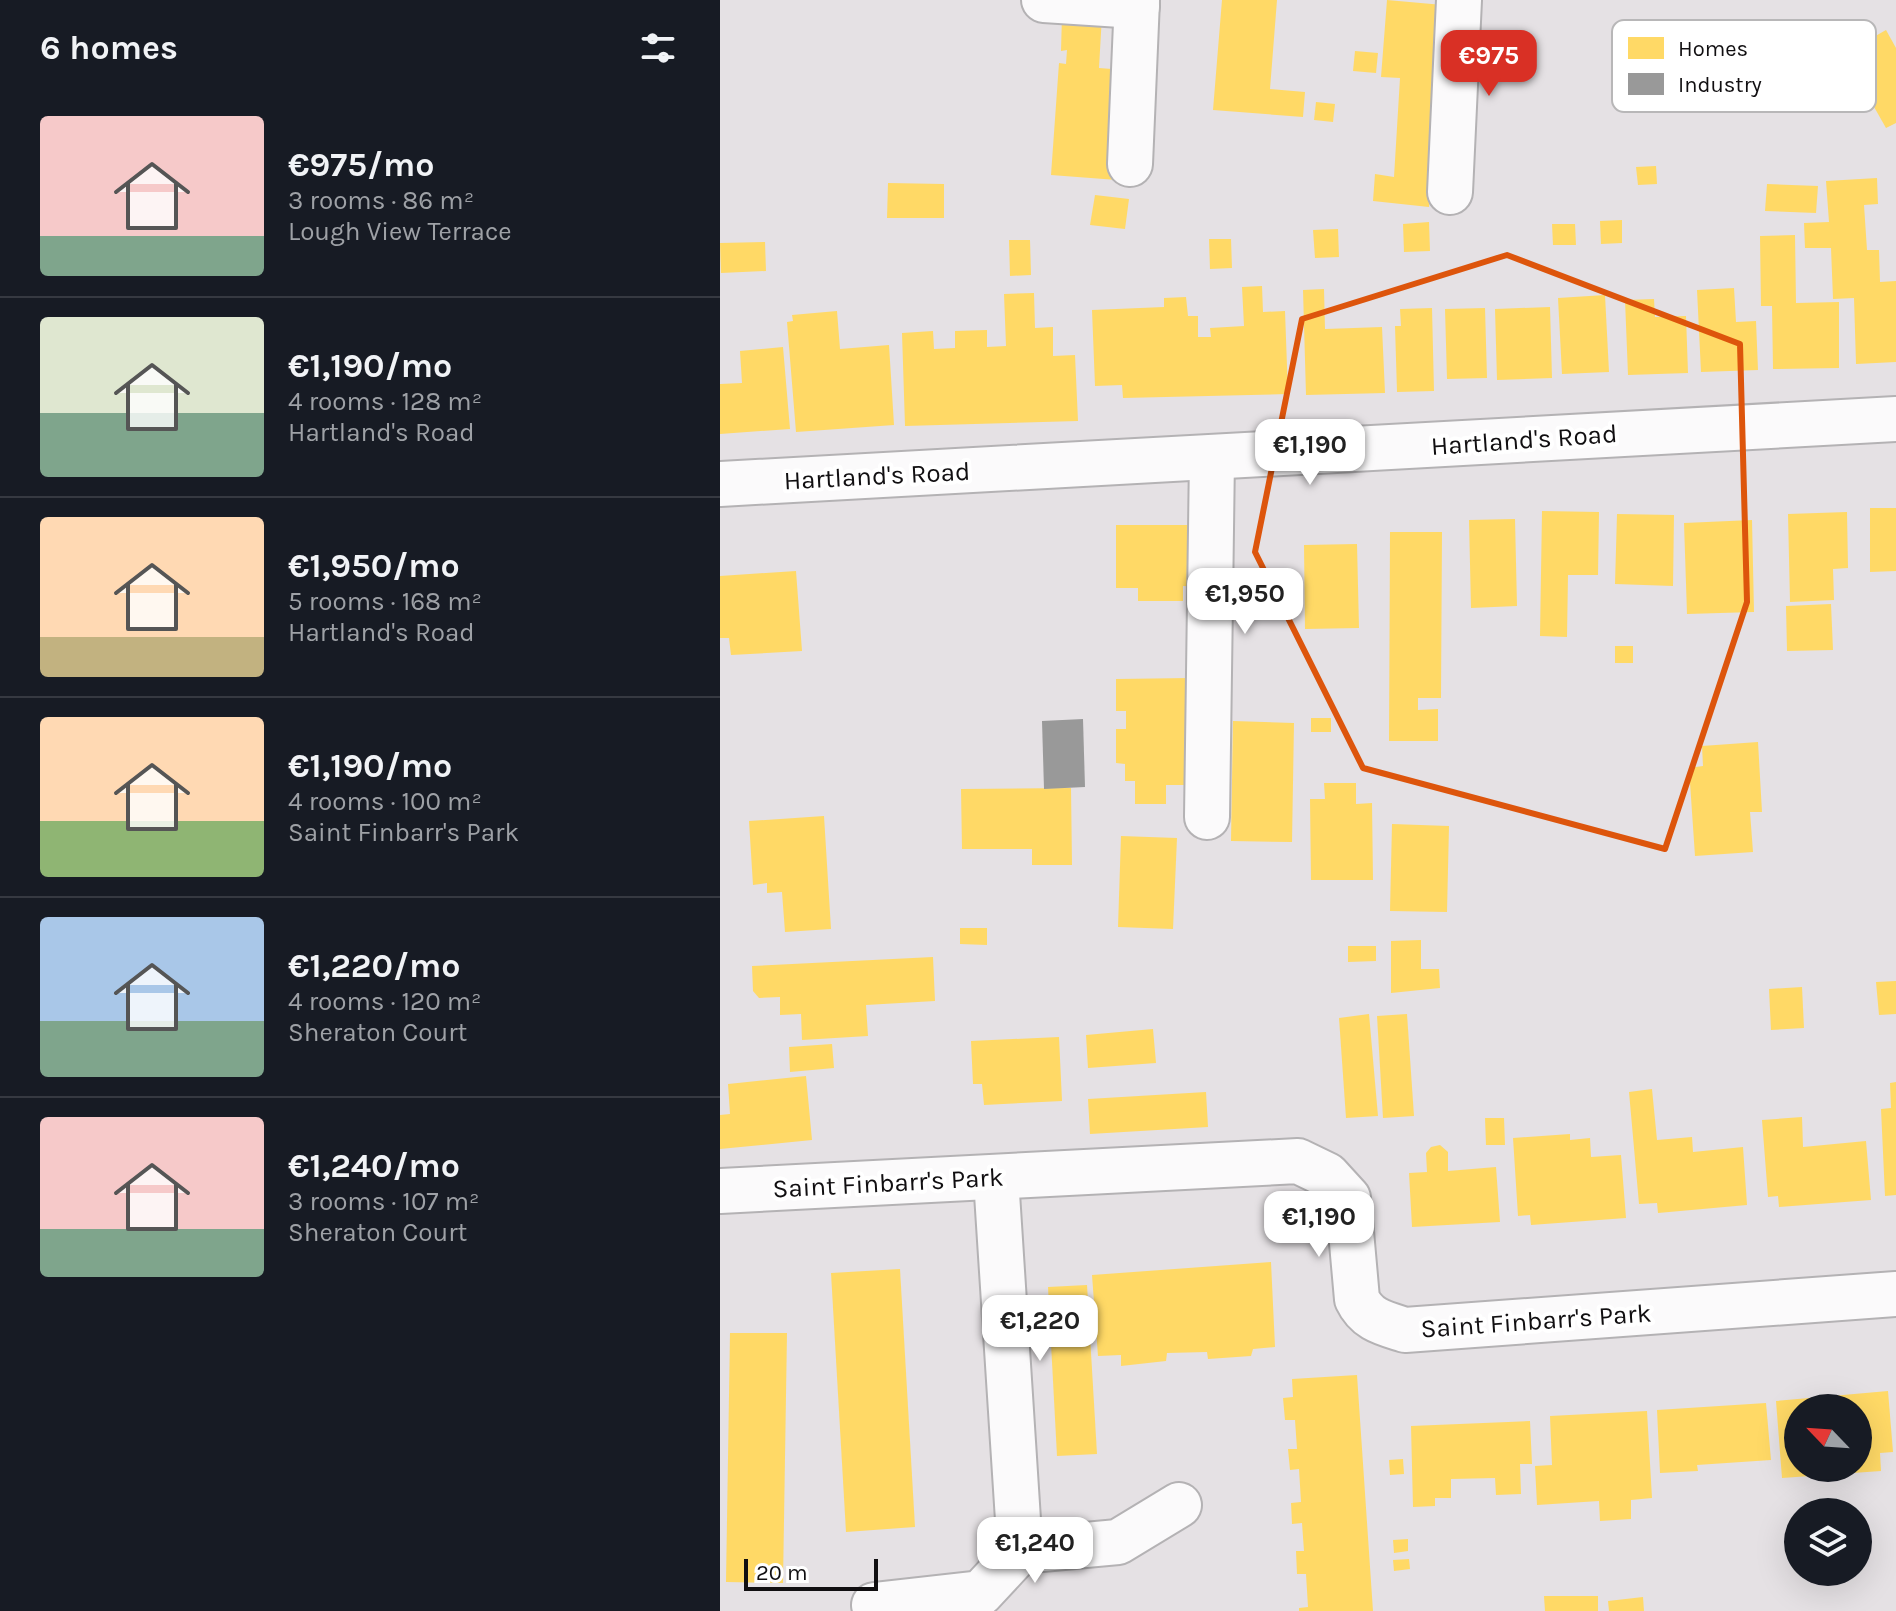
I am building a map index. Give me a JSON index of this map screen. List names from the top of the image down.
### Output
{
  "streets": {
    "street": ["Hartland's Road", "Saint Finbarr's Park"]
  },
  "legend": ["Homes", "Industry"],
  "scale_bar": "20 m",
  "north": "top left",
  "page": {
    "heading": "6 homes",
    "price": [
      "€975",
      "€1,190",
      "€1,950",
      "€1,190",
      "€1,220",
      "€1,240"
    ],
    "list": [
      {
        "name": "€975/mo",
        "note": "3 rooms · 86 m² · Lough View Terrace"
      },
      {
        "name": "€1,190/mo",
        "note": "4 rooms · 128 m² · Hartland's Road"
      },
      {
        "name": "€1,950/mo",
        "note": "5 rooms · 168 m² · Hartland's Road"
      },
      {
        "name": "€1,190/mo",
        "note": "4 rooms · 100 m² · Saint Finbarr's Park"
      },
      {
        "name": "€1,220/mo",
        "note": "4 rooms · 120 m² · Sheraton Court"
      },
      {
        "name": "€1,240/mo",
        "note": "3 rooms · 107 m² · Sheraton Court"
      }
    ],
    "scale": "20 m"
  }
}
